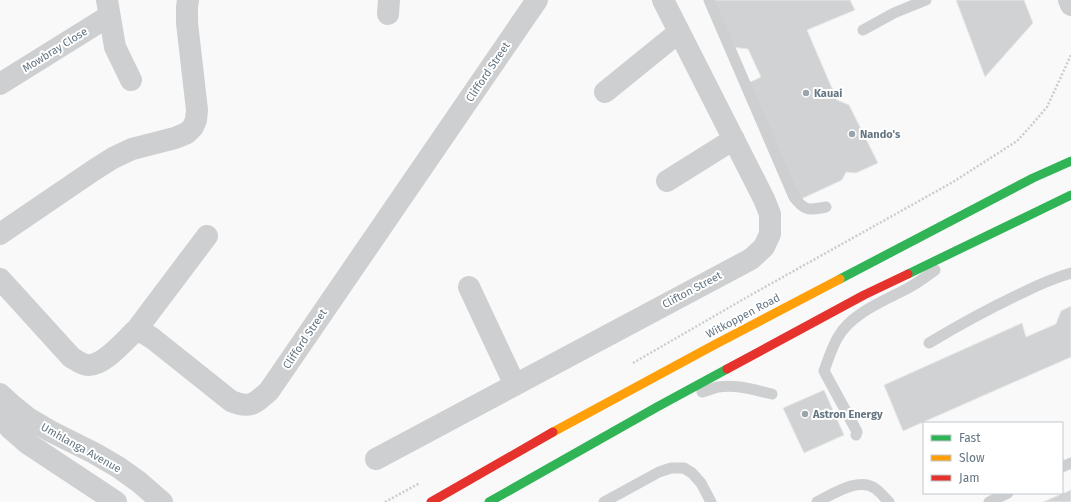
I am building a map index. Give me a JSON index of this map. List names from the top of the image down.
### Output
{
  "streets": {
    "main road": ["Witkoppen Road"],
    "street": [
      "Mowbray Close",
      "Clifford Street",
      "Clifton Street",
      "Umhlanga Avenue"
    ]
  },
  "places": ["Kauai", "Nando's", "Astron Energy"],
  "legend": ["Fast", "Slow", "Jam"]
}
